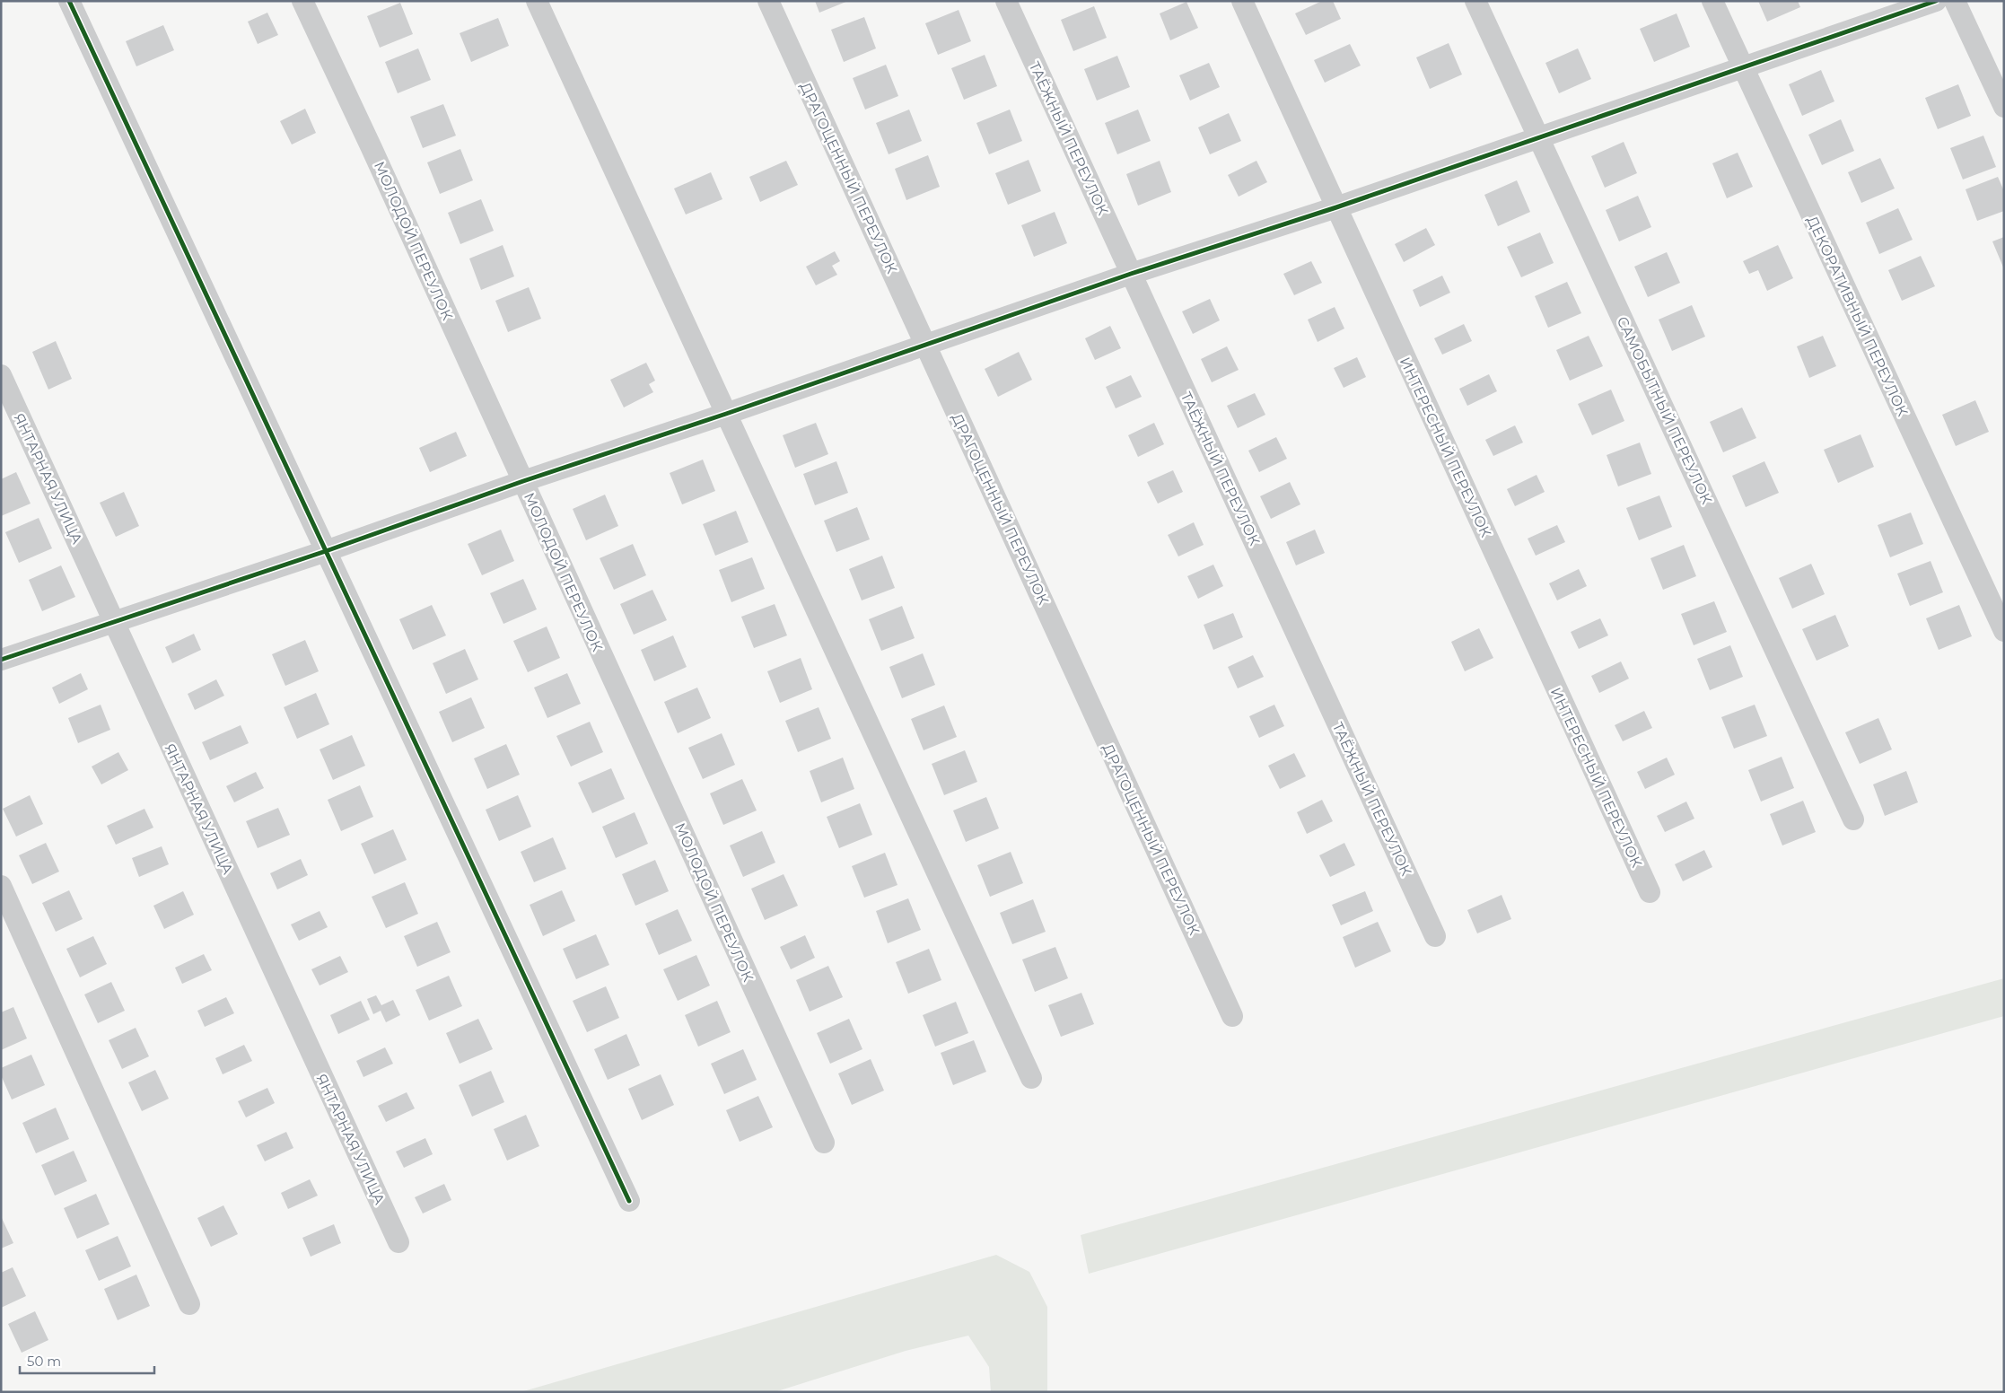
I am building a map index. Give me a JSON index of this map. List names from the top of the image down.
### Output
{
  "streets": {
    "street": [
      "ТАЁЖНЫЙ ПЕРЕУЛОК",
      "ДРАГОЦЕННЫЙ ПЕРЕУЛОК",
      "МОЛОДОЙ ПЕРЕУЛОК",
      "ДЕКОРАТИВНЫЙ ПЕРЕУЛОК",
      "САМОБЫТНЫЙ ПЕРЕУЛОК",
      "ИНТЕРЕСНЫЙ ПЕРЕУЛОК",
      "ЯНТАРНАЯ УЛИЦА"
    ]
  },
  "scale_bar": "50 m"
}
